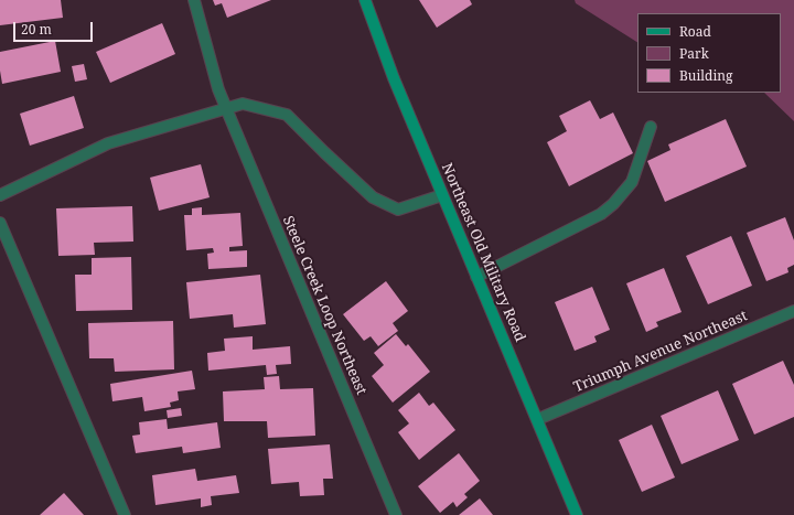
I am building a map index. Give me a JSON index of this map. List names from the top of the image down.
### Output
{
  "streets": {
    "street": ["Northeast Old Military Road", "Steele Creek Loop Northeast", "Triumph Avenue Northeast"]
  },
  "crossings": [
    ["Northeast Old Military Road", "Triumph Avenue Northeast"]
  ],
  "legend": ["Road", "Park", "Building"],
  "scale_bar": "20 m"
}
